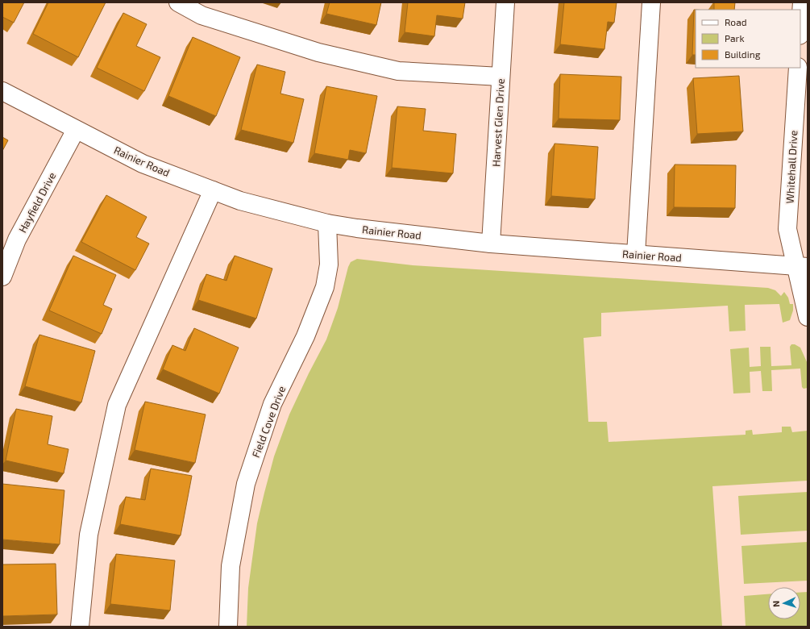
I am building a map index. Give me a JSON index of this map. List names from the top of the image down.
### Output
{
  "streets": {
    "street": [
      "Harvest Glen Drive",
      "Rainier Road",
      "Whitehall Drive",
      "Hayfield Drive",
      "Field Cove Drive"
    ]
  },
  "crossings": [
    ["Harvest Glen Drive", "Rainier Road"],
    ["Rainier Road", "Whitehall Drive"],
    ["Rainier Road", "Hayfield Drive"],
    ["Rainier Road", "Field Cove Drive"]
  ],
  "legend": ["Road", "Park", "Building"],
  "north": "left"
}
